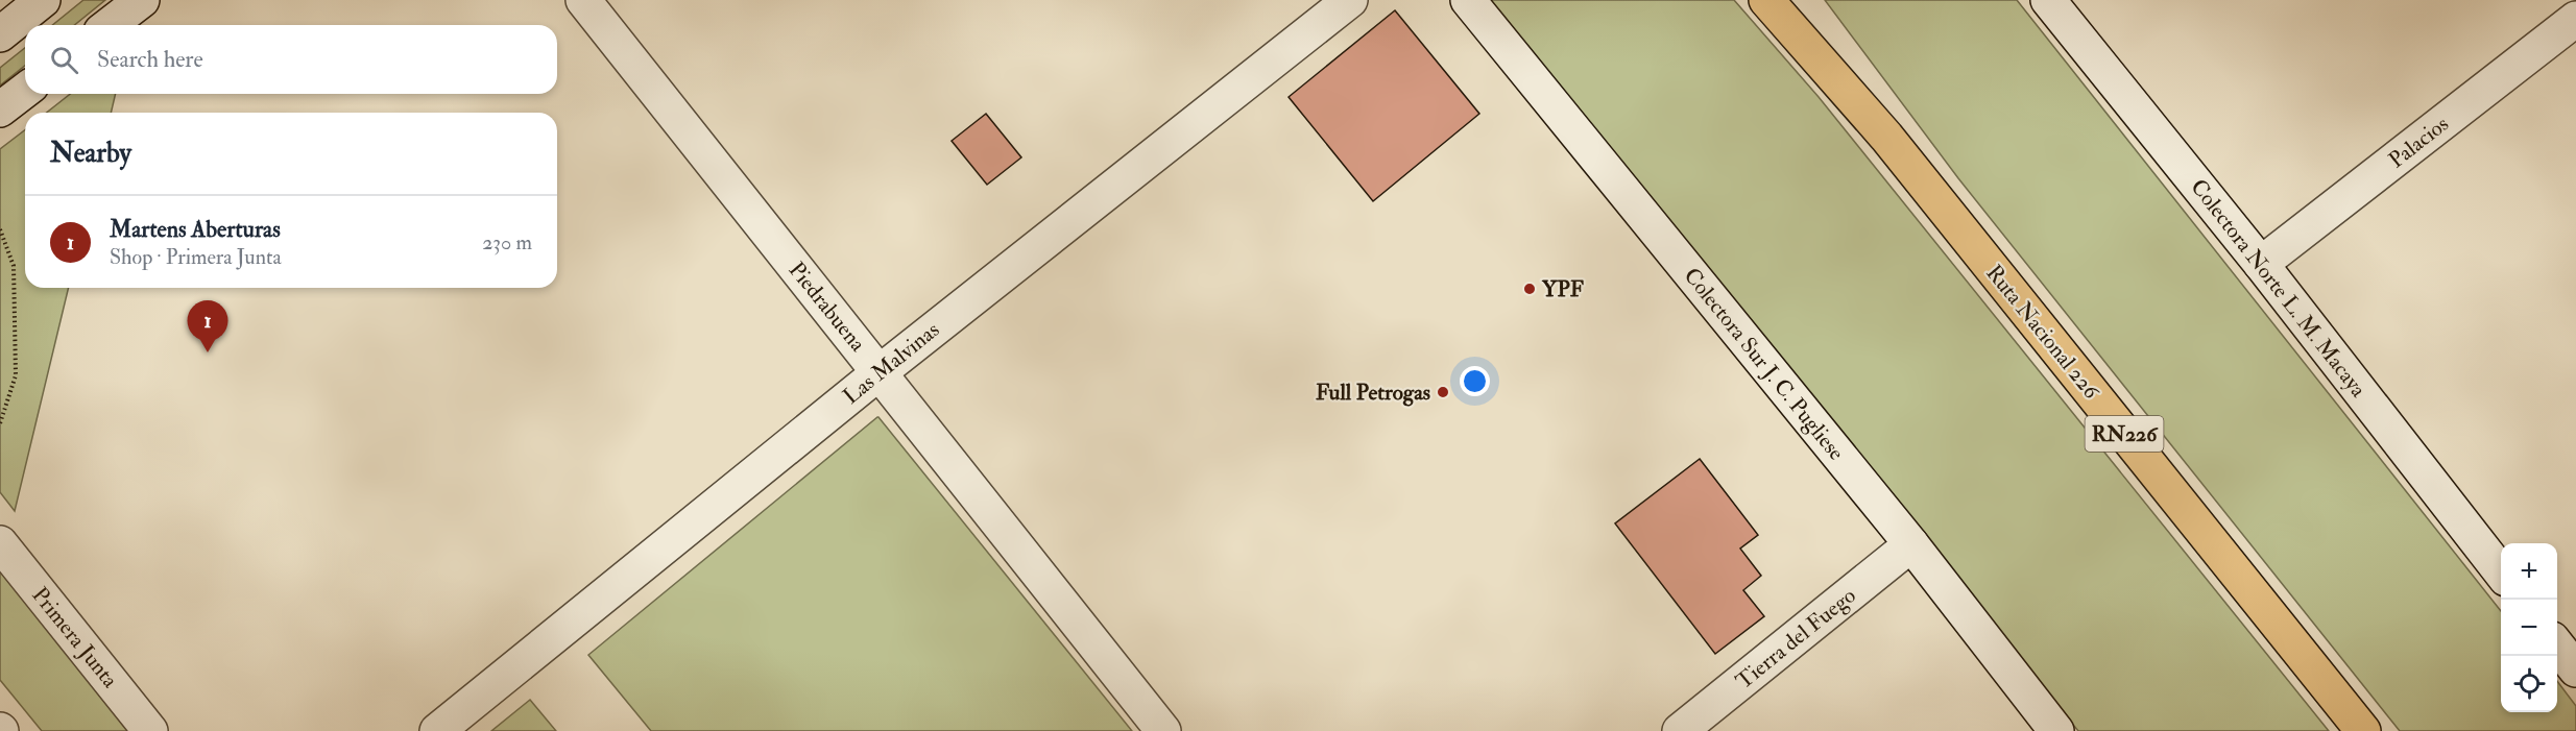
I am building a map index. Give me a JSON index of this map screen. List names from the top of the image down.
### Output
{
  "streets": {
    "highway": ["Ruta Nacional 226", "RN226"],
    "street": [
      "Palacios",
      "Colectora Norte L. M. Macaya",
      "Piedrabuena",
      "Las Malvinas",
      "Colectora Sur J. C. Pugliese",
      "Primera Junta",
      "Tierra del Fuego"
    ]
  },
  "crossings": [
    ["Palacios", "Colectora Norte L. M. Macaya"],
    ["Piedrabuena", "Las Malvinas"],
    ["Colectora Sur J. C. Pugliese", "Tierra del Fuego"]
  ],
  "places": ["YPF", "Full Petrogas"],
  "page": {
    "search": "Search here",
    "heading": "Nearby",
    "list": [
      {
        "mark": "1",
        "name": "Martens Aberturas",
        "note": "Shop · Primera Junta",
        "value": "230 m"
      }
    ],
    "pins": "1",
    "map_buttons": ["+", "−"]
  }
}
